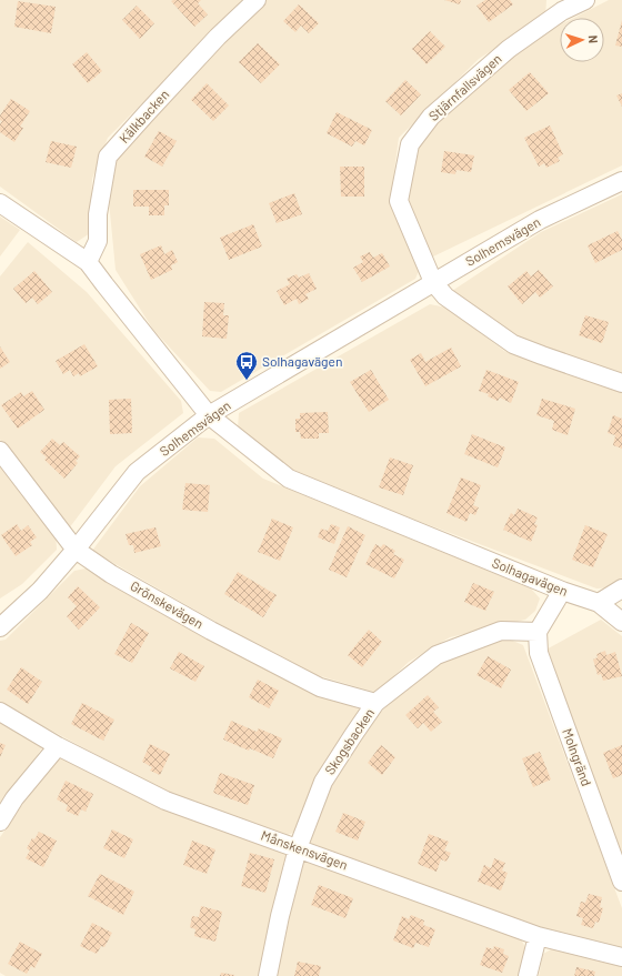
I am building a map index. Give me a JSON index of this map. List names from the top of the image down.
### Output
{
  "streets": {
    "street": [
      "Stjärnfallsvägen",
      "Kälkbacken",
      "Solhemsvägen",
      "Solhagavägen",
      "Grönskevägen",
      "Skogsbacken",
      "Molngränd",
      "Månskensvägen"
    ]
  },
  "crossings": [
    ["Stjärnfallsvägen", "Solhemsvägen"],
    ["Kälkbacken", "Solhagavägen"],
    ["Solhemsvägen", "Solhagavägen"],
    ["Solhemsvägen", "Grönskevägen"],
    ["Grönskevägen", "Skogsbacken"],
    ["Skogsbacken", "Molngränd"],
    ["Skogsbacken", "Månskensvägen"]
  ],
  "places": {
    "bus stop": ["Solhagavägen"]
  },
  "north": "right"
}
